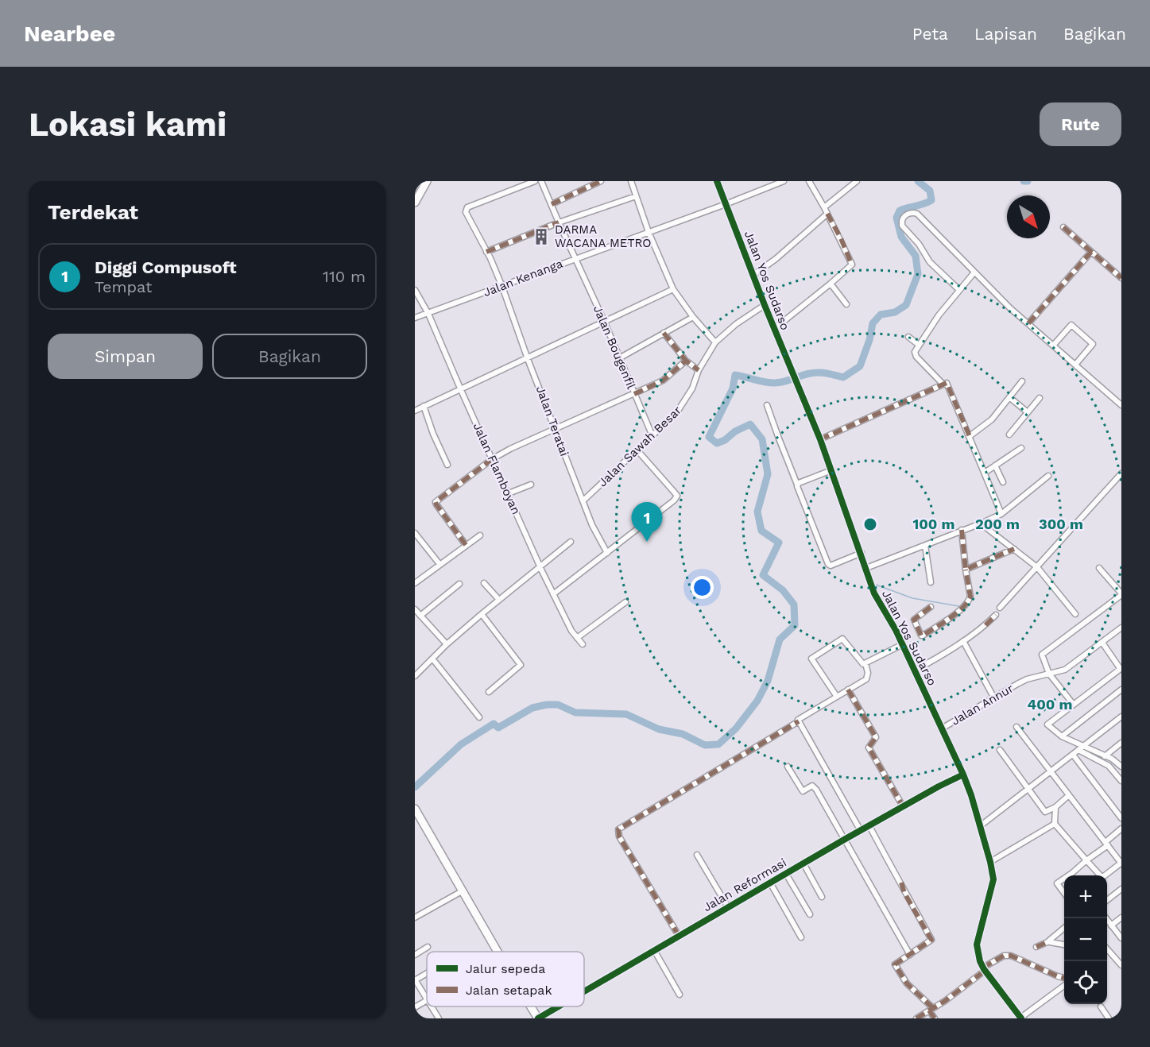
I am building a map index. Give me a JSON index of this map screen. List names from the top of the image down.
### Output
{
  "streets": {
    "street": [
      "Jalan Kenanga",
      "Jalan Yos Sudarso",
      "Jalan Bougenfil",
      "Jalan Teratai",
      "Jalan Sawah Besar",
      "Jalan Flamboyan",
      "Jalan Annur",
      "Jalan Reformasi"
    ]
  },
  "crossings": [
    ["Jalan Kenanga", "Jalan Yos Sudarso"],
    ["Jalan Kenanga", "Jalan Bougenfil"],
    ["Jalan Kenanga", "Jalan Teratai"],
    ["Jalan Kenanga", "Jalan Flamboyan"],
    ["Jalan Yos Sudarso", "Jalan Sawah Besar"],
    ["Jalan Yos Sudarso", "Jalan Annur"],
    ["Jalan Yos Sudarso", "Jalan Reformasi"],
    ["Jalan Bougenfil", "Jalan Sawah Besar"],
    ["Jalan Teratai", "Jalan Sawah Besar"]
  ],
  "places": {
    "building": ["DARMA WACANA METRO"]
  },
  "legend": ["Jalur sepeda", "Jalan setapak"],
  "north": "bottom right",
  "page": {
    "header": "Nearbee",
    "nav": ["Peta", "Lapisan", "Bagikan"],
    "buttons": [
      "Rute",
      ["Simpan", "Bagikan"]
    ],
    "title": "Lokasi kami",
    "heading": "Terdekat",
    "list": [
      {
        "mark": "1",
        "name": "Diggi Compusoft",
        "note": "Tempat",
        "value": "110 m"
      }
    ],
    "pins": "1",
    "map_buttons": ["+", "−"]
  },
  "rings": [
    "100 m",
    "200 m",
    "300 m",
    "400 m"
  ]
}
